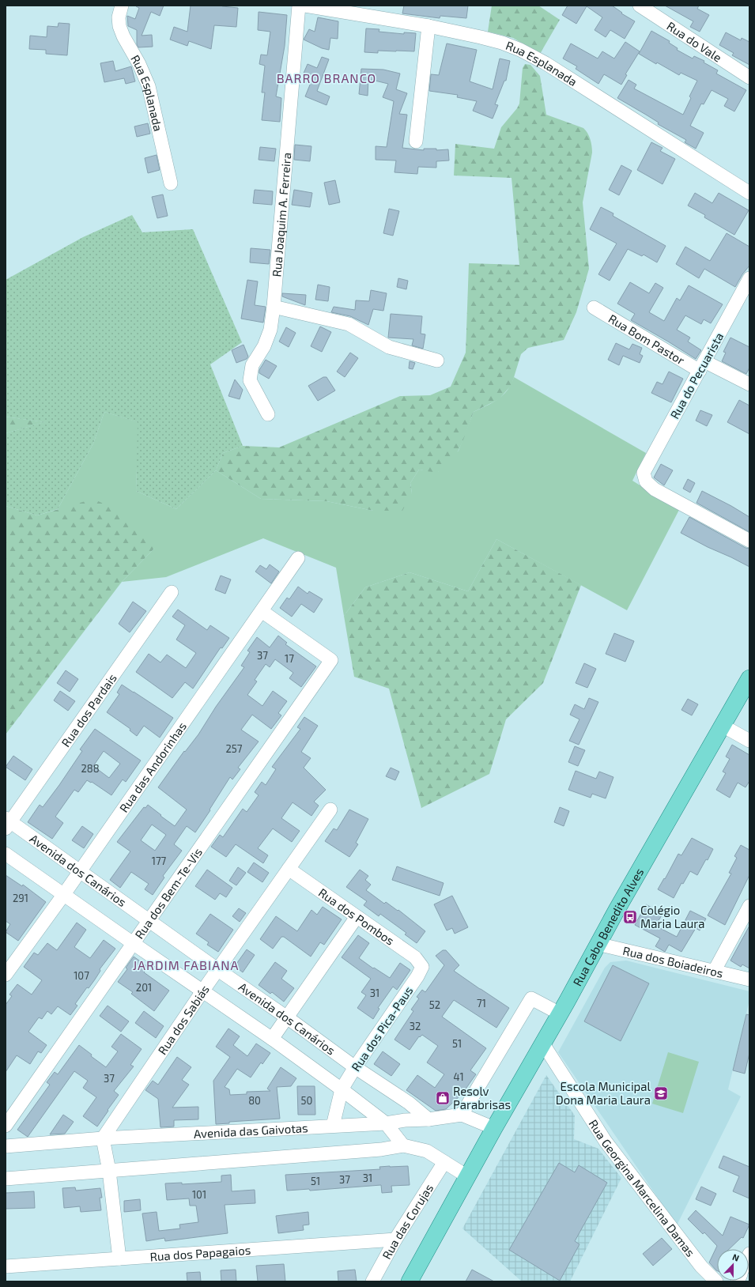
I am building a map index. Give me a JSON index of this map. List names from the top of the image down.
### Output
{
  "streets": {
    "main road": ["Rua Cabo Benedito Alves"],
    "street": [
      "Rua do Vale",
      "Rua Esplanada",
      "Rua Joaquim A. Ferreira",
      "Rua Bom Pastor",
      "Rua do Pecuarista",
      "Rua dos Pardais",
      "Rua das Andorinhas",
      "Avenida dos Canários",
      "Rua dos Bem-Te-Vis",
      "Rua dos Pombos",
      "Rua dos Boiadeiros",
      "Rua dos Sabiás",
      "Rua dos Pica-Paus",
      "Avenida das Gaivotas",
      "Rua Georgina Marcelina Damas",
      "Rua das Corujas",
      "Rua dos Papagaios"
    ]
  },
  "crossings": [
    ["Rua Bom Pastor", "Rua do Pecuarista"],
    ["Rua dos Pardais", "Avenida dos Canários"],
    ["Rua das Andorinhas", "Avenida dos Canários"],
    ["Rua das Andorinhas", "Rua dos Bem-Te-Vis"],
    ["Avenida dos Canários", "Rua dos Bem-Te-Vis"],
    ["Avenida dos Canários", "Rua dos Sabiás"],
    ["Avenida dos Canários", "Rua dos Pica-Paus"],
    ["Avenida dos Canários", "Avenida das Gaivotas"],
    ["Rua dos Pombos", "Rua dos Sabiás"],
    ["Rua dos Pombos", "Rua dos Pica-Paus"],
    ["Rua Cabo Benedito Alves", "Rua dos Boiadeiros"],
    ["Rua Cabo Benedito Alves", "Rua Georgina Marcelina Damas"],
    ["Rua dos Sabiás", "Avenida das Gaivotas"],
    ["Rua dos Pica-Paus", "Avenida das Gaivotas"],
    ["Rua das Corujas", "Rua dos Papagaios"]
  ],
  "districts": ["BARRO BRANCO", "JARDIM FABIANA"],
  "places": {
    "bus stop": ["Colégio Maria Laura"],
    "school or university": ["Escola Municipal Dona Maria Laura"],
    "shop": ["Resolv Parabrisas"]
  },
  "house_numbers": [
    "37",
    "17",
    "257",
    "288",
    "177",
    "291",
    "107",
    "201",
    "31",
    "71",
    "52",
    "32",
    "51",
    "41",
    "37",
    "80",
    "50",
    "31",
    "37",
    "51",
    "101"
  ],
  "north": "top"
}
